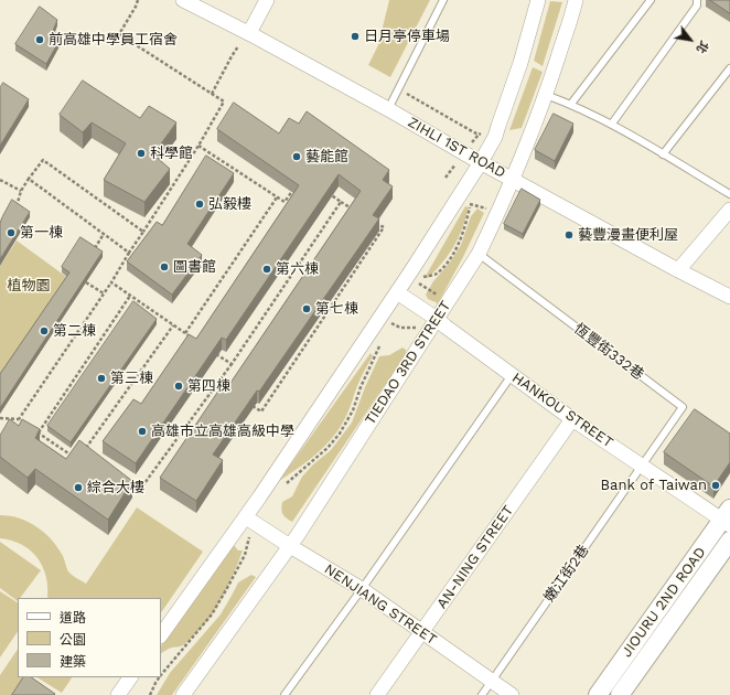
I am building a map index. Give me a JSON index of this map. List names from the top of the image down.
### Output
{
  "streets": {
    "street": [
      "ZIHLI 1ST ROAD",
      "TIEDAO 3RD STREET",
      "HANKOU STREET",
      "AN-NING STREET",
      "JIOURU 2ND ROAD",
      "NENJIANG STREET"
    ],
    "lane": ["恆豐街332巷", "嫩江街2巷"]
  },
  "crossings": [
    ["ZIHLI 1ST ROAD", "TIEDAO 3RD STREET"],
    ["恆豐街332巷", "TIEDAO 3RD STREET"],
    ["恆豐街332巷", "HANKOU STREET"],
    ["恆豐街332巷", "嫩江街2巷"],
    ["TIEDAO 3RD STREET", "HANKOU STREET"],
    ["TIEDAO 3RD STREET", "NENJIANG STREET"],
    ["HANKOU STREET", "AN-NING STREET"],
    ["HANKOU STREET", "嫩江街2巷"],
    ["HANKOU STREET", "JIOURU 2ND ROAD"],
    ["AN-NING STREET", "NENJIANG STREET"],
    ["嫩江街2巷", "NENJIANG STREET"]
  ],
  "parks": ["植物園"],
  "places": [
    "日月亭停車場",
    "前高雄中學員工宿舍",
    "科學館",
    "藝能館",
    "弘毅樓",
    "第一棟",
    "藝豐漫畫便利屋",
    "圖書館",
    "第六棟",
    "第七棟",
    "第二棟",
    "第三棟",
    "第四棟",
    "高雄市立高雄高級中學",
    "Bank of Taiwan",
    "綜合大樓"
  ],
  "legend": ["道路", "公園", "建築"],
  "north": "bottom right"
}
